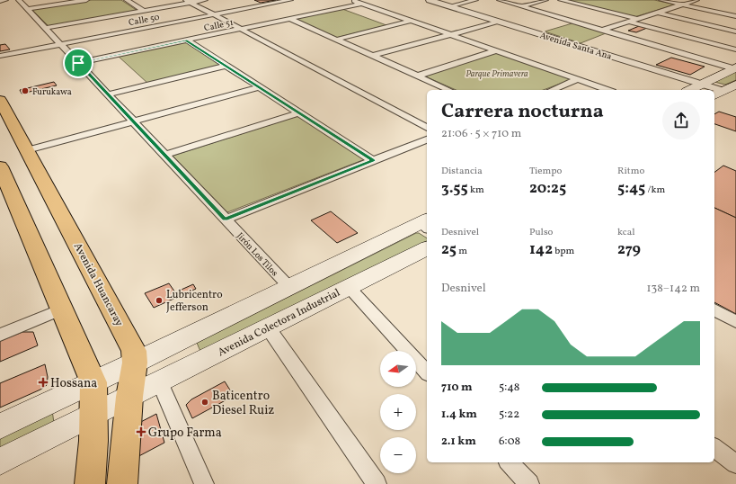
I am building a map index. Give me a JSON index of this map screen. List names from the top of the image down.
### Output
{
  "streets": {
    "main road": ["Avenida Huancaray", "Avenida Colectora Industrial"],
    "street": [
      "Calle 50",
      "Calle 51",
      "Avenida Santa Ana",
      "Jirón Los Tilos"
    ]
  },
  "crossings": [
    ["Calle 50", "Jirón Los Tilos"],
    ["Calle 51", "Jirón Los Tilos"],
    ["Avenida Huancaray", "Avenida Colectora Industrial"]
  ],
  "parks": ["Parque Primavera"],
  "places": {
    "other": ["Furukawa", "Lubricentro Jefferson", "Baticentro Diesel Ruiz"],
    "health": ["Hossana", "Grupo Farma"]
  },
  "north": "left",
  "page": {
    "heading": ["Carrera nocturna", "21:06 · 5 × 710 m"],
    "stats": [
      ["Distancia", "3.55 km"],
      ["Tiempo", "20:25"],
      ["Ritmo", "5:45 /km"],
      ["Desnivel", "25 m"],
      ["Pulso", "142 bpm"],
      ["kcal", "279"]
    ],
    "chart": ["Desnivel", "138–142 m"],
    "map_buttons": ["+", "−"],
    "list": [
      {
        "name": "710 m",
        "note": "5:48"
      },
      {
        "name": "1.4 km",
        "note": "5:22"
      },
      {
        "name": "2.1 km",
        "note": "6:08"
      }
    ]
  }
}
